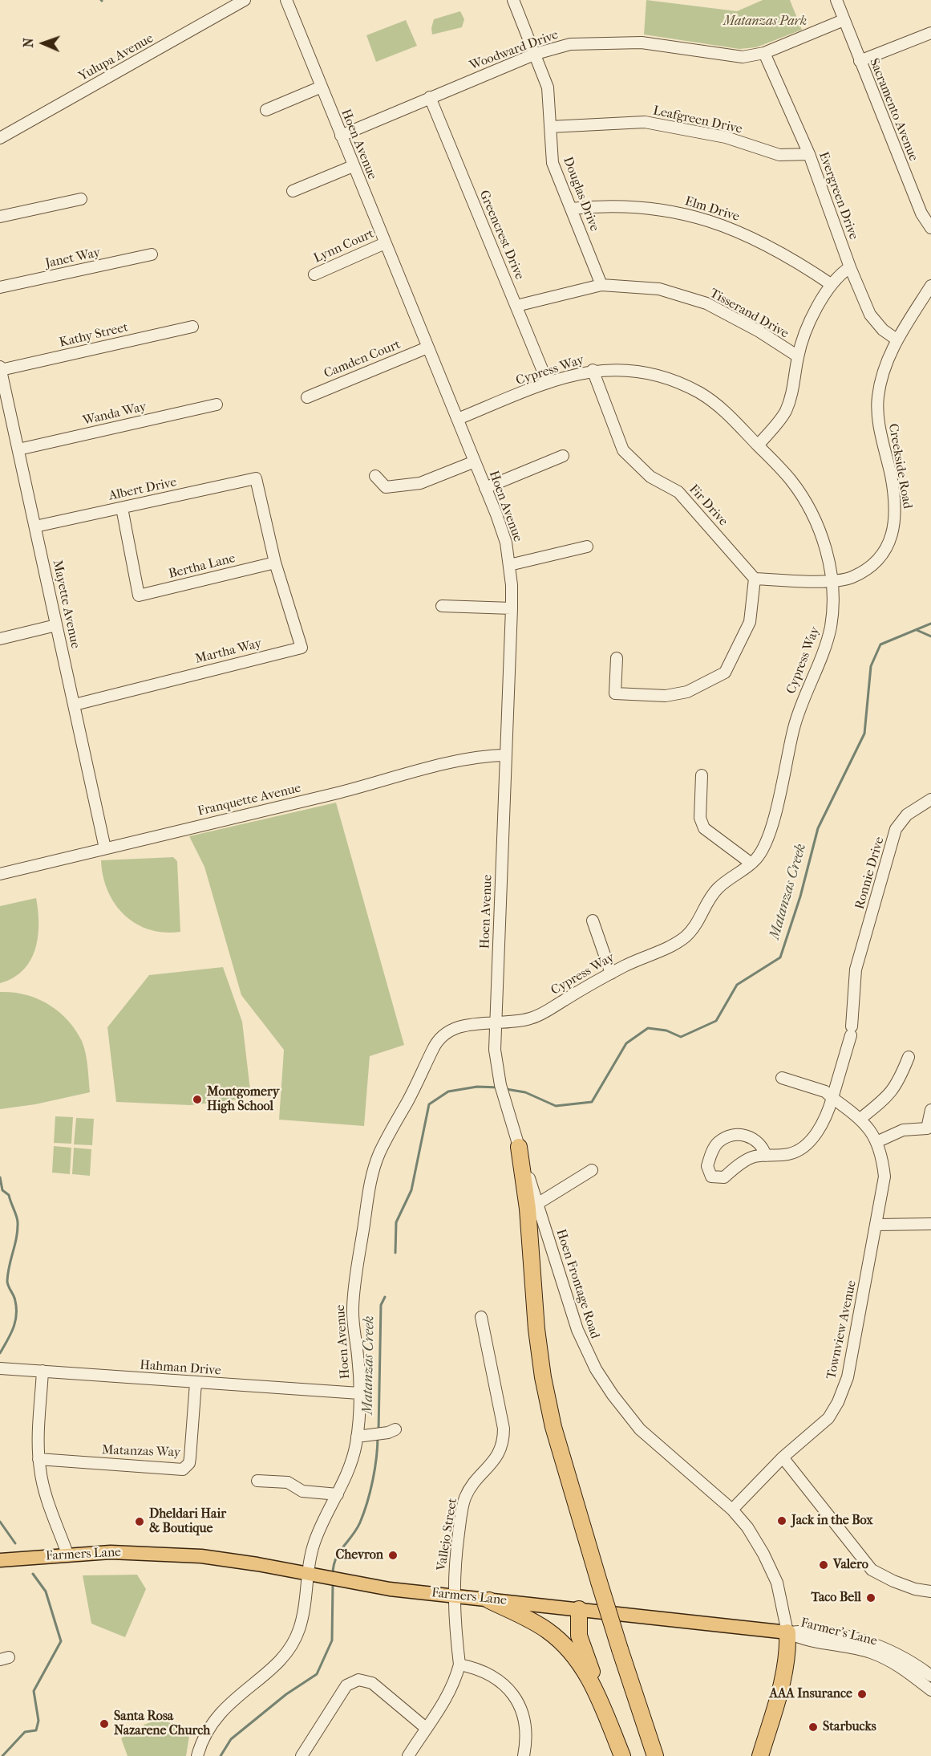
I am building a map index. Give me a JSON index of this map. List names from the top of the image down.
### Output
{
  "streets": {
    "main road": ["Farmers Lane"],
    "street": [
      "Woodward Drive",
      "Yulupa Avenue",
      "Sacramento Avenue",
      "Leafgreen Drive",
      "Hoen Avenue",
      "Douglas Drive",
      "Evergreen Drive",
      "Elm Drive",
      "Greencrest Drive",
      "Lynn Court",
      "Janet Way",
      "Tisserand Drive",
      "Kathy Street",
      "Camden Court",
      "Cypress Way",
      "Wanda Way",
      "Creekside Road",
      "Albert Drive",
      "Fir Drive",
      "Bertha Lane",
      "Mayette Avenue",
      "Martha Way",
      "Franquette Avenue",
      "Ronnie Drive",
      "Hoen Frontage Road",
      "Townview Avenue",
      "Hahman Drive",
      "Matanzas Way",
      "Vallejo Street",
      "Farmer's Lane"
    ]
  },
  "crossings": [
    ["Woodward Drive", "Sacramento Avenue"],
    ["Woodward Drive", "Hoen Avenue"],
    ["Woodward Drive", "Douglas Drive"],
    ["Woodward Drive", "Evergreen Drive"],
    ["Woodward Drive", "Greencrest Drive"],
    ["Leafgreen Drive", "Douglas Drive"],
    ["Leafgreen Drive", "Evergreen Drive"],
    ["Hoen Avenue", "Lynn Court"],
    ["Hoen Avenue", "Camden Court"],
    ["Hoen Avenue", "Cypress Way"],
    ["Hoen Avenue", "Franquette Avenue"],
    ["Hoen Avenue", "Hoen Frontage Road"],
    ["Hoen Avenue", "Hahman Drive"],
    ["Hoen Avenue", "Farmers Lane"],
    ["Douglas Drive", "Elm Drive"],
    ["Douglas Drive", "Tisserand Drive"],
    ["Evergreen Drive", "Creekside Road"],
    ["Greencrest Drive", "Tisserand Drive"],
    ["Greencrest Drive", "Cypress Way"],
    ["Kathy Street", "Mayette Avenue"],
    ["Cypress Way", "Creekside Road"],
    ["Cypress Way", "Fir Drive"],
    ["Cypress Way", "Hoen Frontage Road"],
    ["Wanda Way", "Mayette Avenue"],
    ["Creekside Road", "Fir Drive"],
    ["Albert Drive", "Bertha Lane"],
    ["Albert Drive", "Mayette Avenue"],
    ["Albert Drive", "Martha Way"],
    ["Bertha Lane", "Martha Way"],
    ["Mayette Avenue", "Martha Way"],
    ["Mayette Avenue", "Franquette Avenue"],
    ["Ronnie Drive", "Townview Avenue"],
    ["Hoen Frontage Road", "Townview Avenue"],
    ["Hoen Frontage Road", "Farmers Lane"],
    ["Hoen Frontage Road", "Farmer's Lane"],
    ["Hahman Drive", "Matanzas Way"],
    ["Vallejo Street", "Farmers Lane"],
    ["Farmers Lane", "Farmer's Lane"]
  ],
  "water": ["Matanzas Creek"],
  "parks": ["Matanzas Park"],
  "places": [
    "Montgomery High School",
    "Jack in the Box",
    "Dheldari Hair & Boutique",
    "Chevron",
    "Valero",
    "Taco Bell",
    "AAA Insurance",
    "Santa Rosa Nazarene Church",
    "Starbucks"
  ],
  "north": "left"
}
